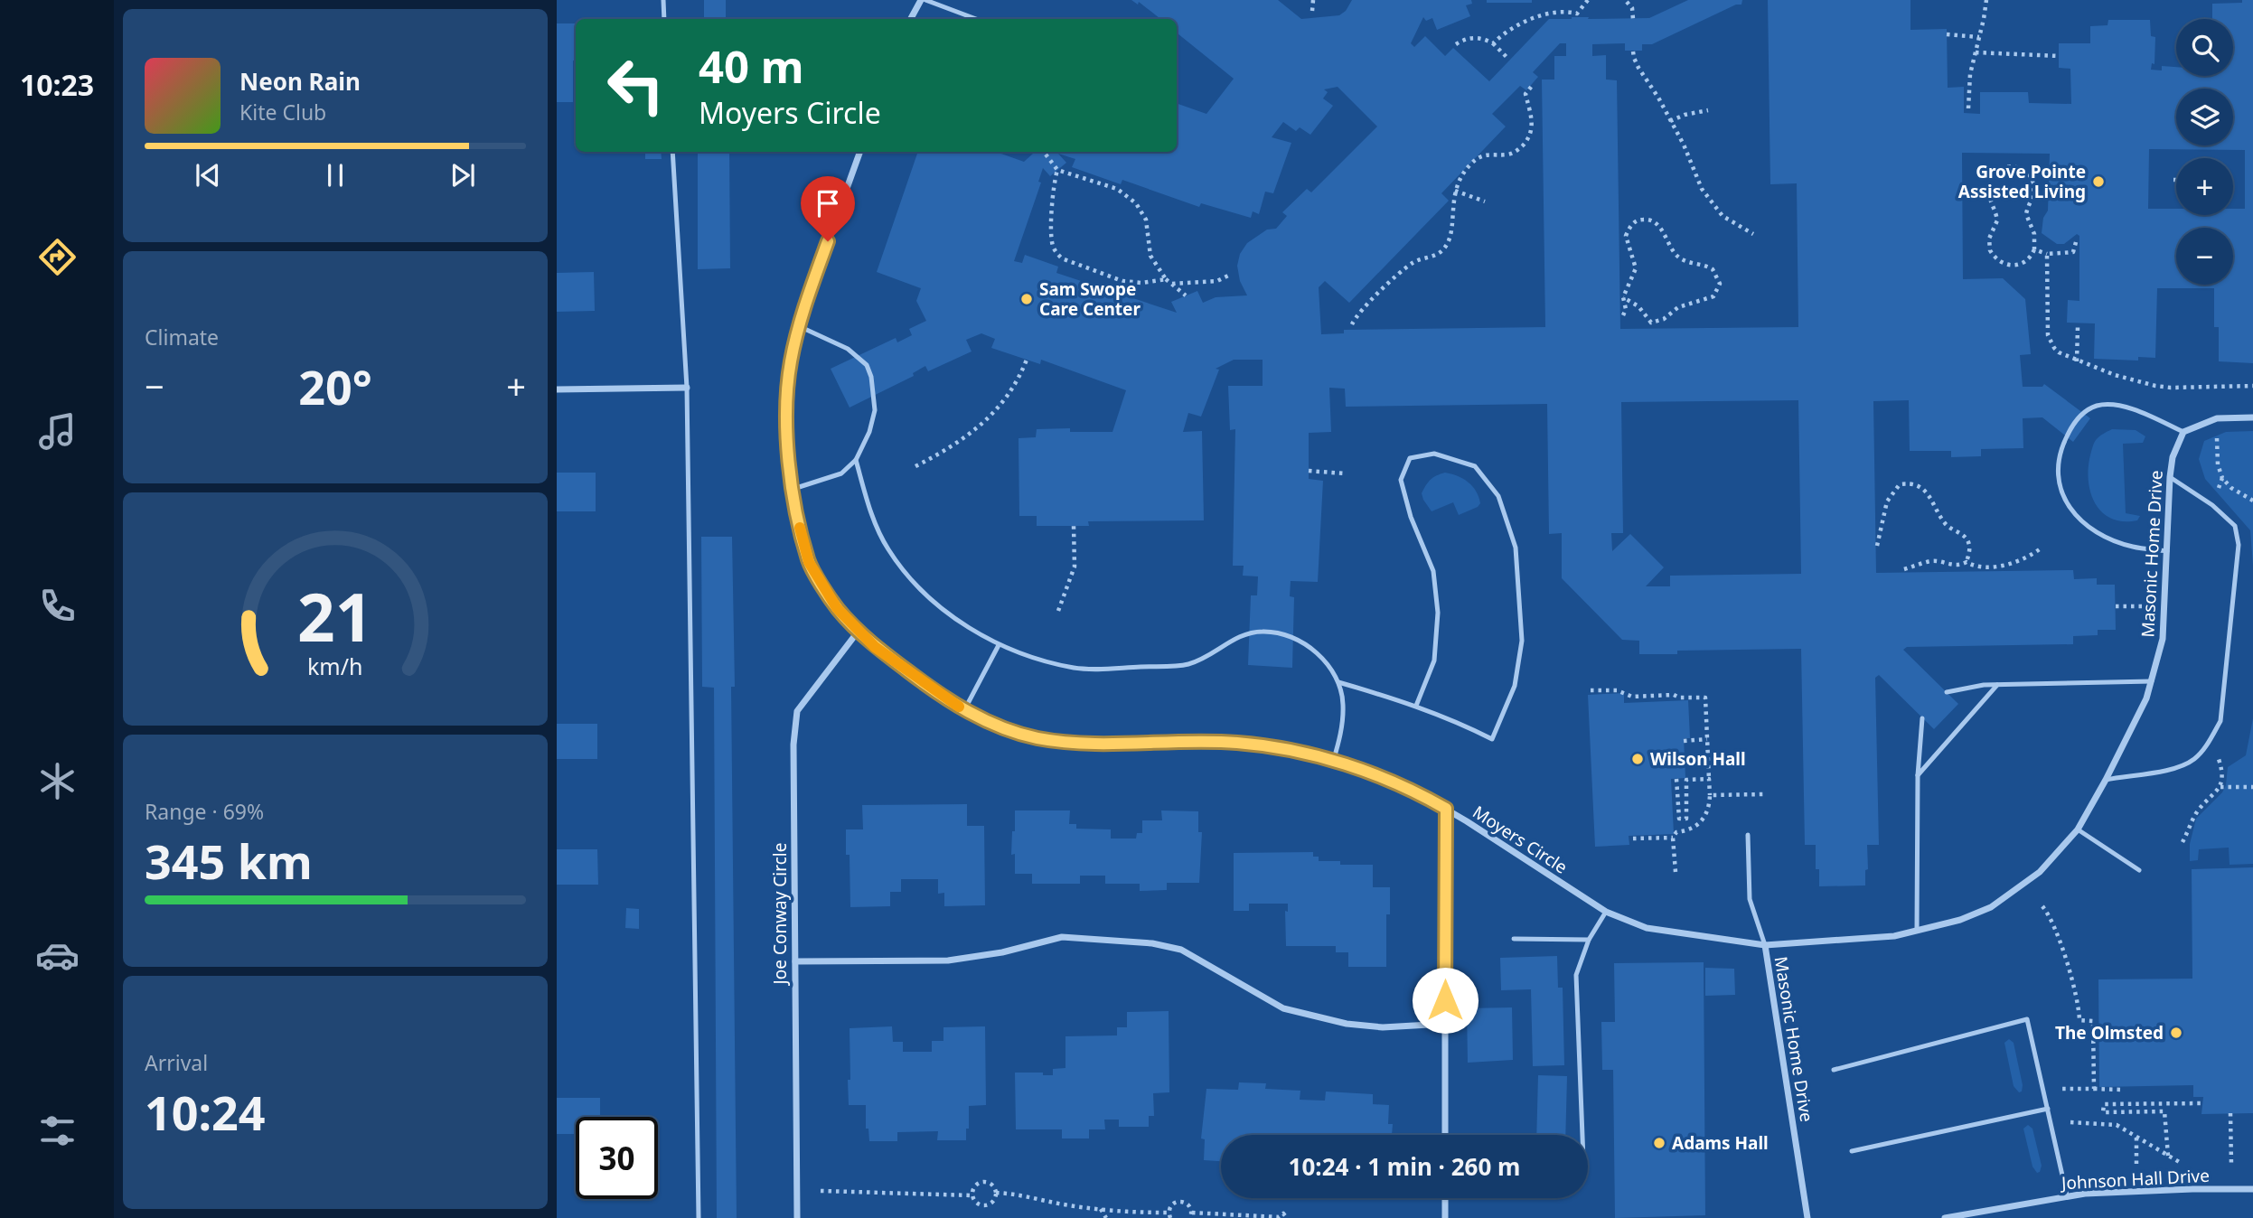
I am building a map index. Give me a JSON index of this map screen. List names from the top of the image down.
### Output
{
  "streets": {
    "street": [
      "Masonic Home Drive",
      "Moyers Circle",
      "Joe Conway Circle",
      "Johnson Hall Drive"
    ]
  },
  "crossings": [
    ["Masonic Home Drive", "Moyers Circle"],
    ["Moyers Circle", "Joe Conway Circle"]
  ],
  "places": [
    "Grove Pointe Assisted Living",
    "Sam Swope Care Center",
    "Wilson Hall",
    "The Olmsted",
    "Adams Hall"
  ],
  "page": {
    "tabs": "10:23",
    "map_buttons": ["+", "−"],
    "turn": ["40 m", "Moyers Circle"],
    "song": ["Neon Rain", "Kite Club"],
    "tile": [
      "Climate",
      ["Range · 69%", "345 km"],
      ["Arrival", "10:24"]
    ],
    "heat": ["−", "20°", "+"],
    "limit": "30",
    "trip": "10:24 · 1 min · 260 m",
    "gauge": ["21", "km/h"]
  }
}
